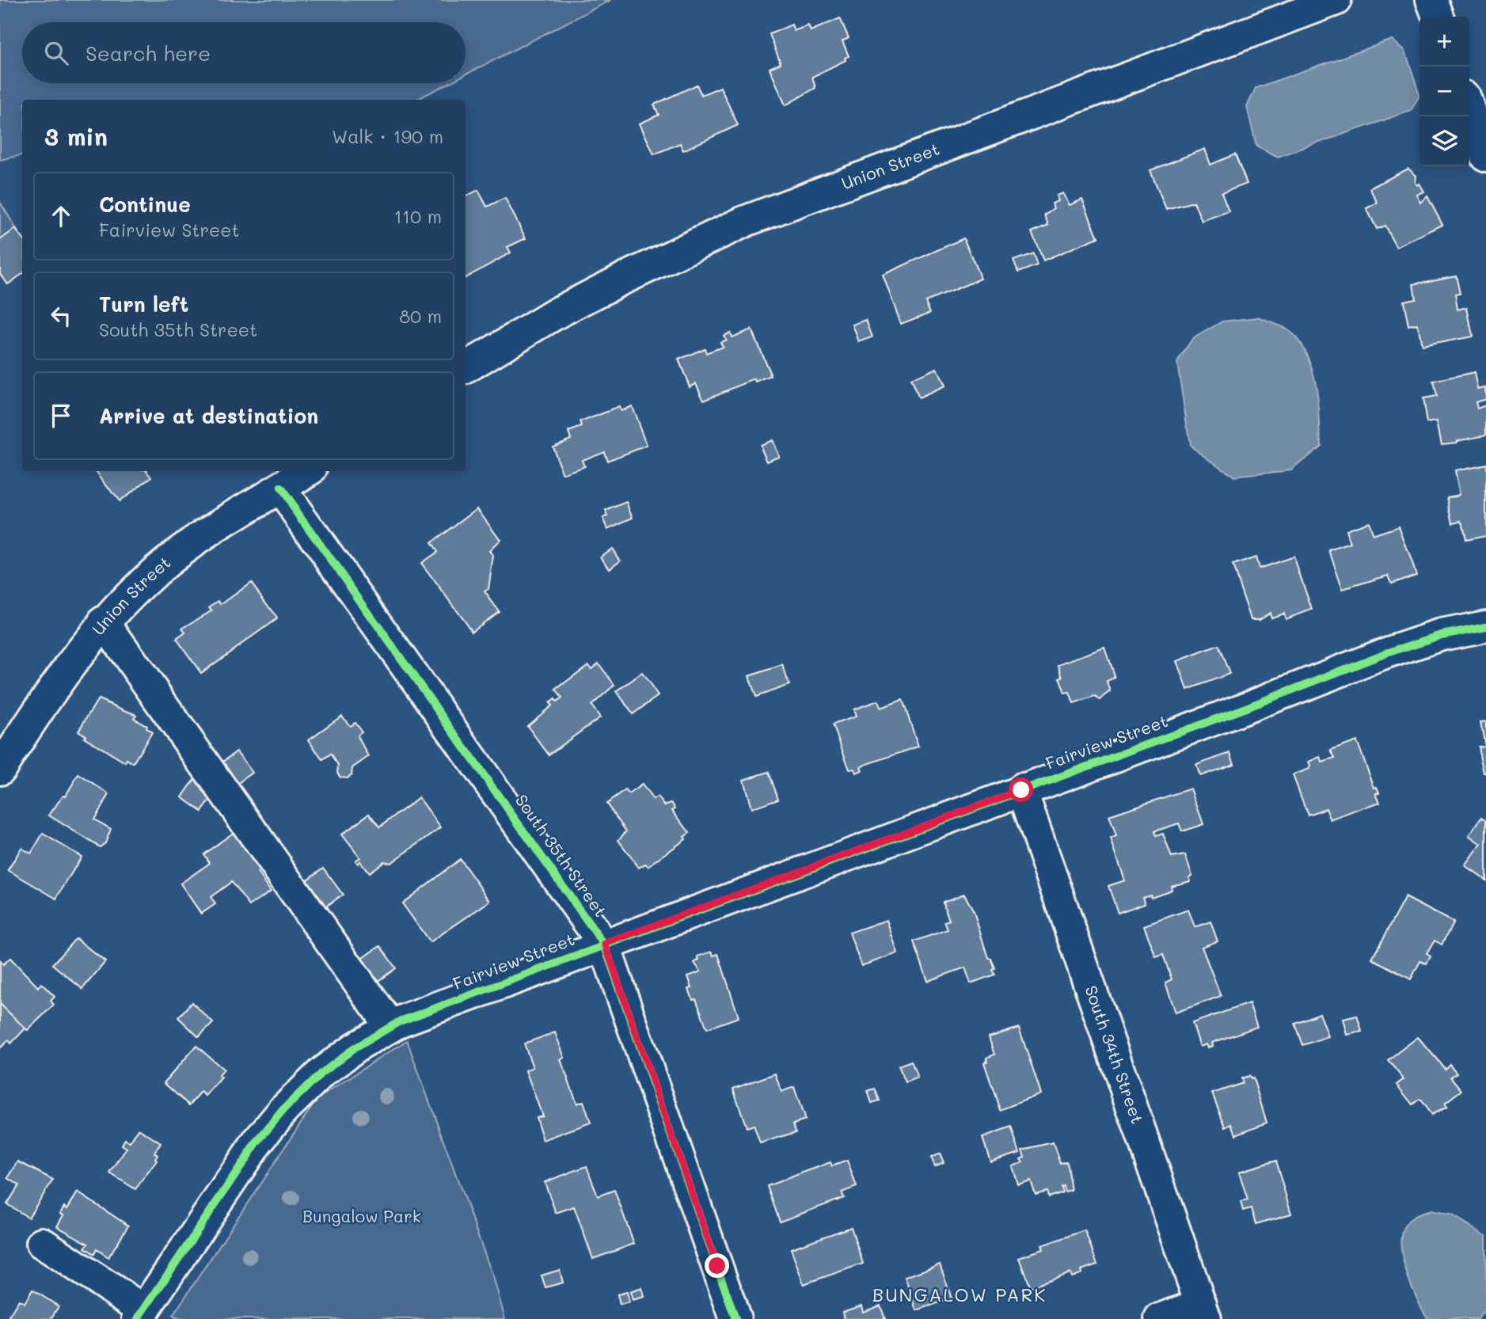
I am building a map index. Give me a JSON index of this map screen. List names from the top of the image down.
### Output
{
  "streets": {
    "street": [
      "Union Street",
      "Fairview Street",
      "South 35th Street",
      "South 34th Street"
    ]
  },
  "crossings": [
    ["Union Street", "South 35th Street"],
    ["Fairview Street", "South 35th Street"],
    ["Fairview Street", "South 34th Street"]
  ],
  "districts": ["BUNGALOW PARK"],
  "parks": ["Bungalow Park"],
  "page": {
    "map_buttons": ["+", "−"],
    "search": "Search here",
    "heading": ["3 min", "Walk · 190 m"],
    "list": [
      ["Continue", "Fairview Street", "110 m"],
      ["Turn left", "South 35th Street", "80 m"],
      "Arrive at destination"
    ]
  }
}
